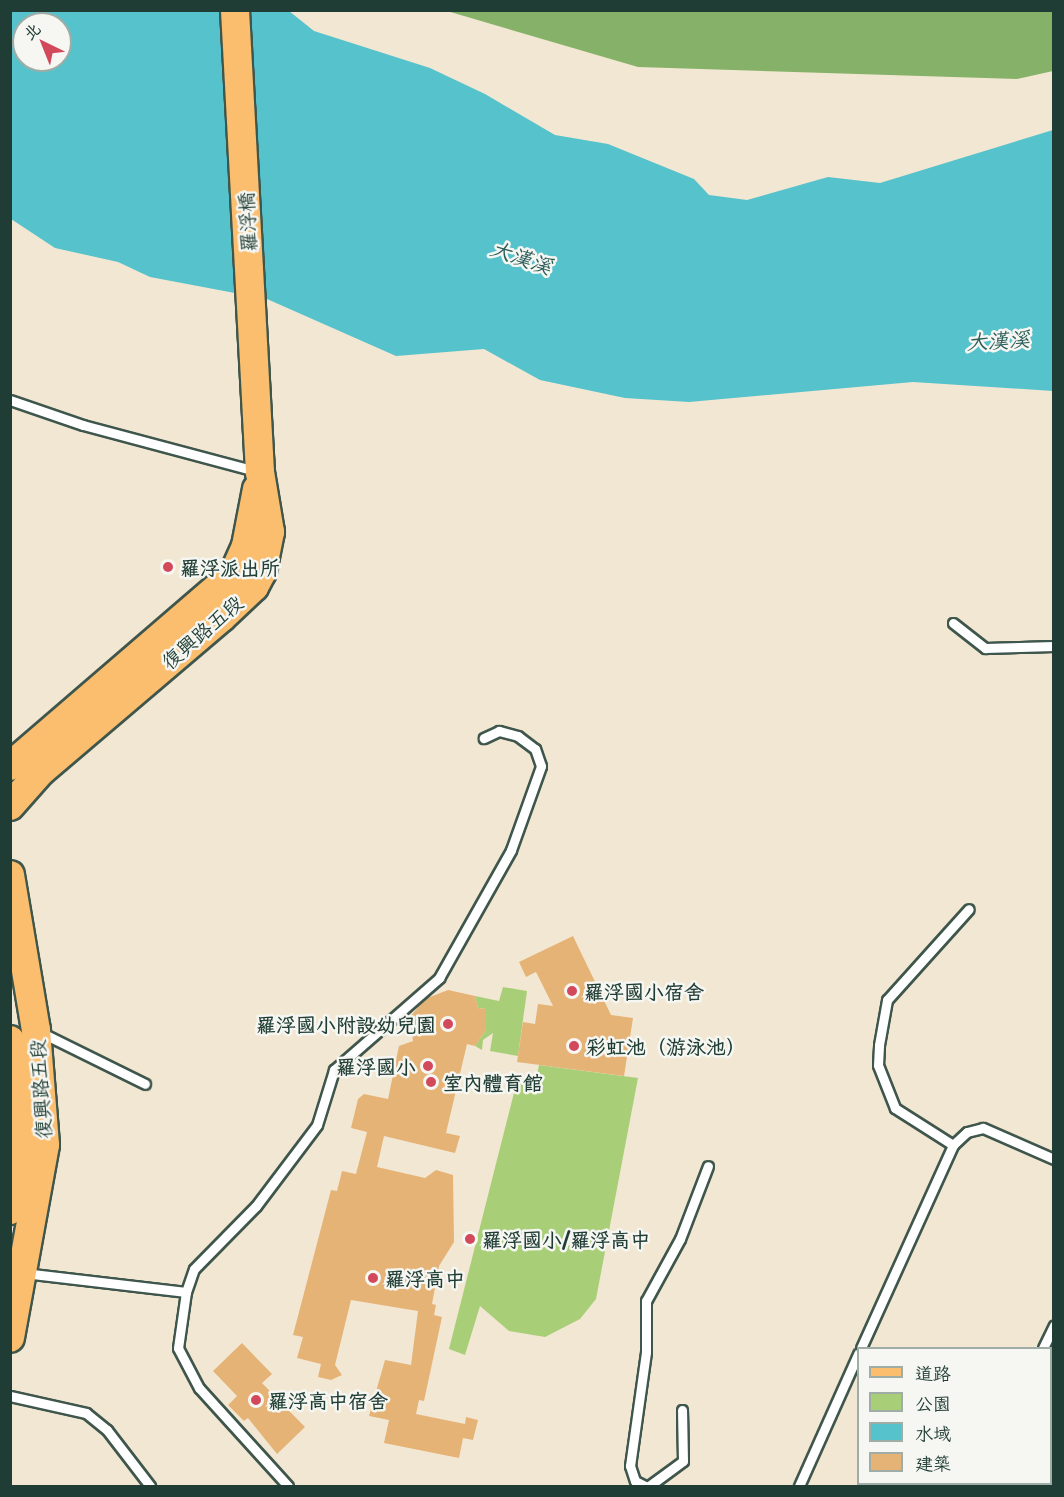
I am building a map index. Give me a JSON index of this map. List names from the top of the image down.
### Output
{
  "streets": {
    "main road": ["羅浮橋", "復興路五段"]
  },
  "crossings": [
    ["羅浮橋", "復興路五段"]
  ],
  "water": ["大漢溪"],
  "places": [
    "羅浮派出所",
    "羅浮國小宿舍",
    "羅浮國小附設幼兒園",
    "彩虹池（游泳池）",
    "羅浮國小",
    "室內體育館",
    "羅浮國小/羅浮高中",
    "羅浮高中",
    "羅浮高中宿舍"
  ],
  "legend": [
    "道路",
    "公園",
    "水域",
    "建築"
  ],
  "north": "top left"
}
